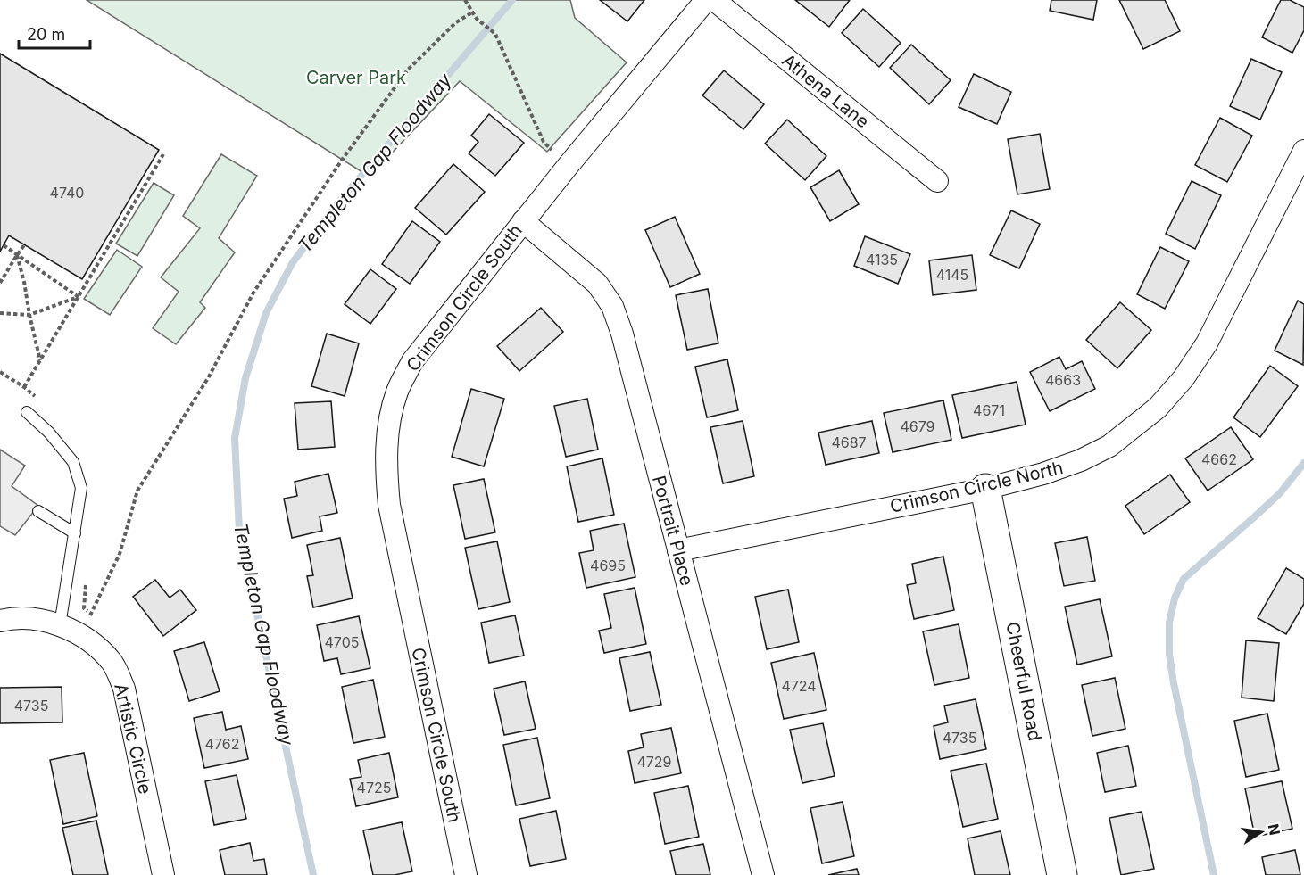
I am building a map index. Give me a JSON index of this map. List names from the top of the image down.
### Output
{
  "streets": {
    "street": [
      "Athena Lane",
      "Crimson Circle South",
      "Crimson Circle North",
      "Portrait Place",
      "Cheerful Road",
      "Artistic Circle"
    ]
  },
  "crossings": [
    ["Crimson Circle South", "Portrait Place"],
    ["Crimson Circle North", "Portrait Place"],
    ["Crimson Circle North", "Cheerful Road"]
  ],
  "water": ["Templeton Gap Floodway"],
  "parks": ["Carver Park"],
  "house_numbers": [
    "4740",
    "4135",
    "4145",
    "4663",
    "4671",
    "4679",
    "4687",
    "4662",
    "4695",
    "4705",
    "4724",
    "4735",
    "4735",
    "4762",
    "4729",
    "4725"
  ],
  "scale_bar": "20 m",
  "north": "right"
}
